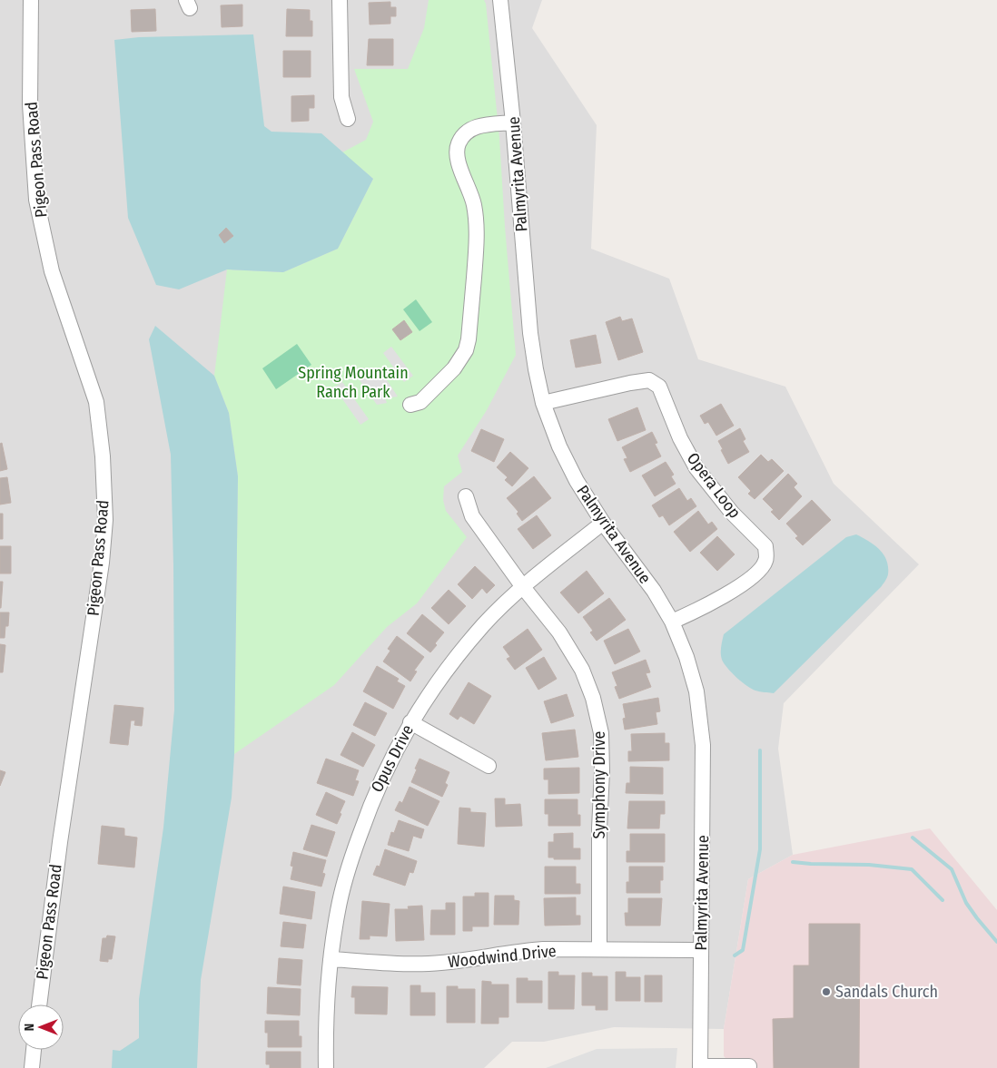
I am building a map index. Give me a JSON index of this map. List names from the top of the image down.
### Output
{
  "streets": {
    "street": [
      "Pigeon Pass Road",
      "Palmyrita Avenue",
      "Opera Loop",
      "Opus Drive",
      "Symphony Drive",
      "Woodwind Drive"
    ]
  },
  "crossings": [
    ["Palmyrita Avenue", "Opera Loop"],
    ["Palmyrita Avenue", "Opus Drive"],
    ["Palmyrita Avenue", "Woodwind Drive"],
    ["Opus Drive", "Symphony Drive"],
    ["Opus Drive", "Woodwind Drive"],
    ["Symphony Drive", "Woodwind Drive"]
  ],
  "parks": ["Spring Mountain Ranch Park"],
  "places": ["Sandals Church"],
  "north": "left"
}
